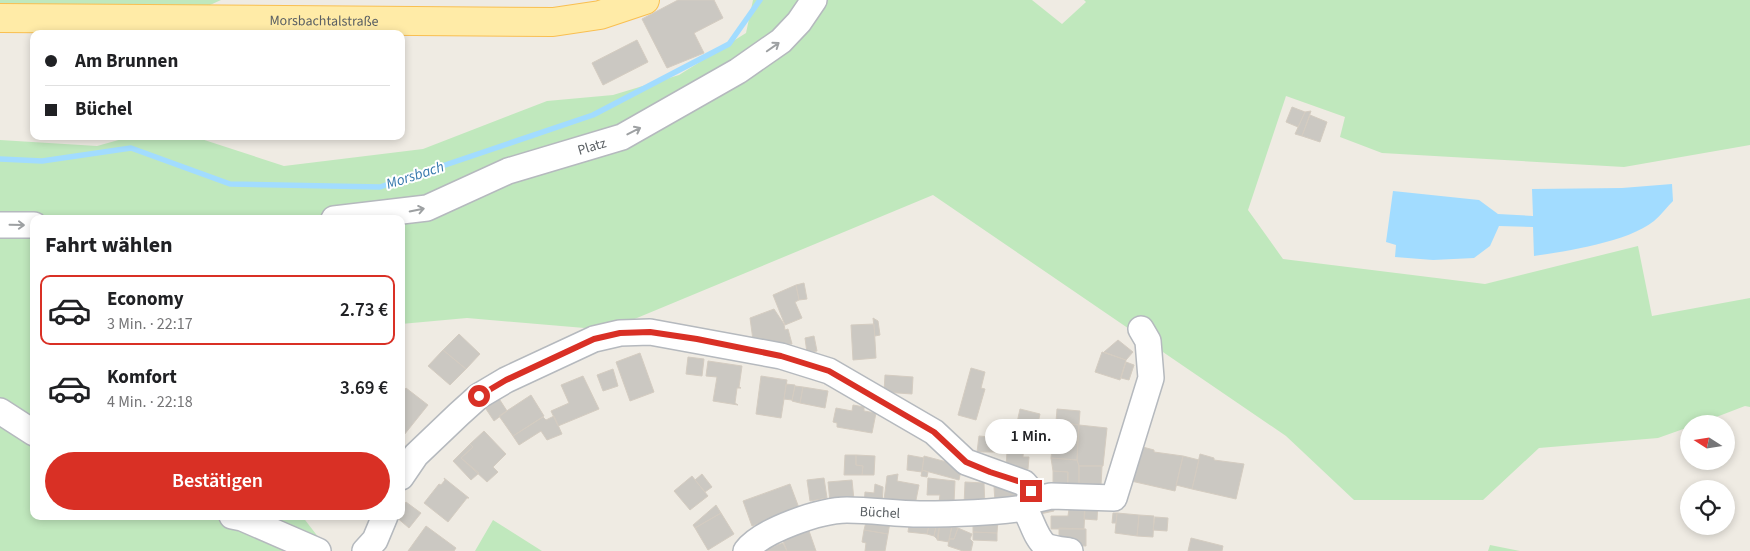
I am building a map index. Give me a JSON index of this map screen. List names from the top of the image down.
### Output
{
  "streets": {
    "main road": ["Morsbachtalstraße"],
    "street": ["Platz", "Büchel"]
  },
  "one_way": ["Platz"],
  "water": ["Morsbach"],
  "north": "left",
  "page": {
    "banner": ["Am Brunnen", "Büchel"],
    "heading": "Fahrt wählen",
    "list": [
      {
        "name": "Economy",
        "note": "3 Min. · 22:17",
        "value": "2.73 €"
      },
      {
        "name": "Komfort",
        "note": "4 Min. · 22:18",
        "value": "3.69 €"
      }
    ],
    "bubble": "1 Min.",
    "buttons": "Bestätigen"
  }
}
